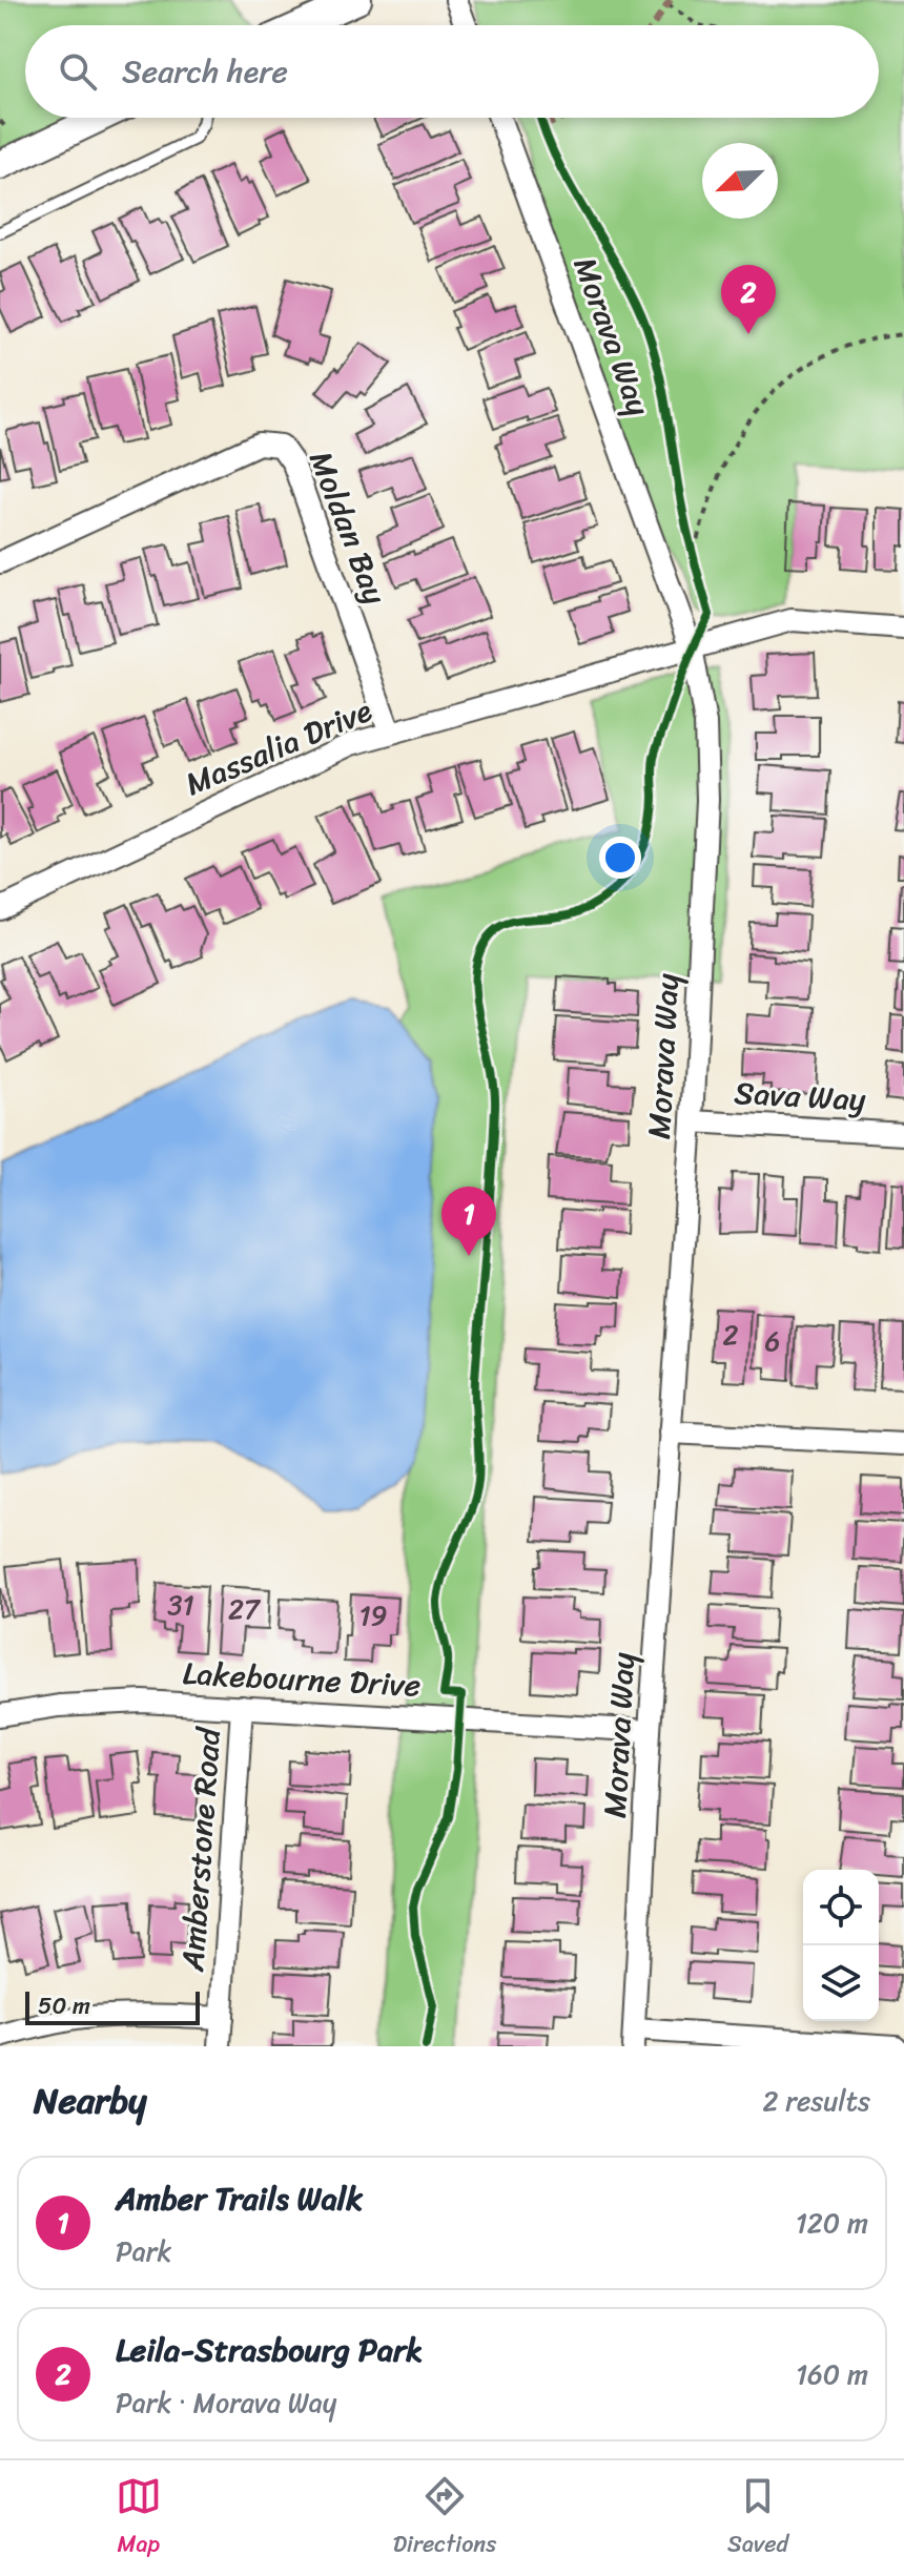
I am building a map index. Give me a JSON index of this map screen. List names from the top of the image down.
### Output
{
  "streets": {
    "street": [
      "Morava Way",
      "Moldan Bay",
      "Massalia Drive",
      "Sava Way",
      "Lakebourne Drive",
      "Amberstone Road"
    ]
  },
  "crossings": [
    ["Morava Way", "Massalia Drive"],
    ["Morava Way", "Sava Way"],
    ["Morava Way", "Lakebourne Drive"],
    ["Moldan Bay", "Massalia Drive"],
    ["Lakebourne Drive", "Amberstone Road"]
  ],
  "house_numbers": [
    "2",
    "6",
    "31",
    "27",
    "19"
  ],
  "scale_bar": "50 m",
  "north": "bottom left",
  "page": {
    "search": "Search here",
    "pins": ["2", "1"],
    "scale": "50 m",
    "heading": ["Nearby", "2 results"],
    "list": [
      {
        "mark": "1",
        "name": "Amber Trails Walk",
        "note": "Park",
        "value": "120 m"
      },
      {
        "mark": "2",
        "name": "Leila-Strasbourg Park",
        "note": "Park · Morava Way",
        "value": "160 m"
      }
    ],
    "nav": ["Map", "Directions", "Saved"]
  }
}
